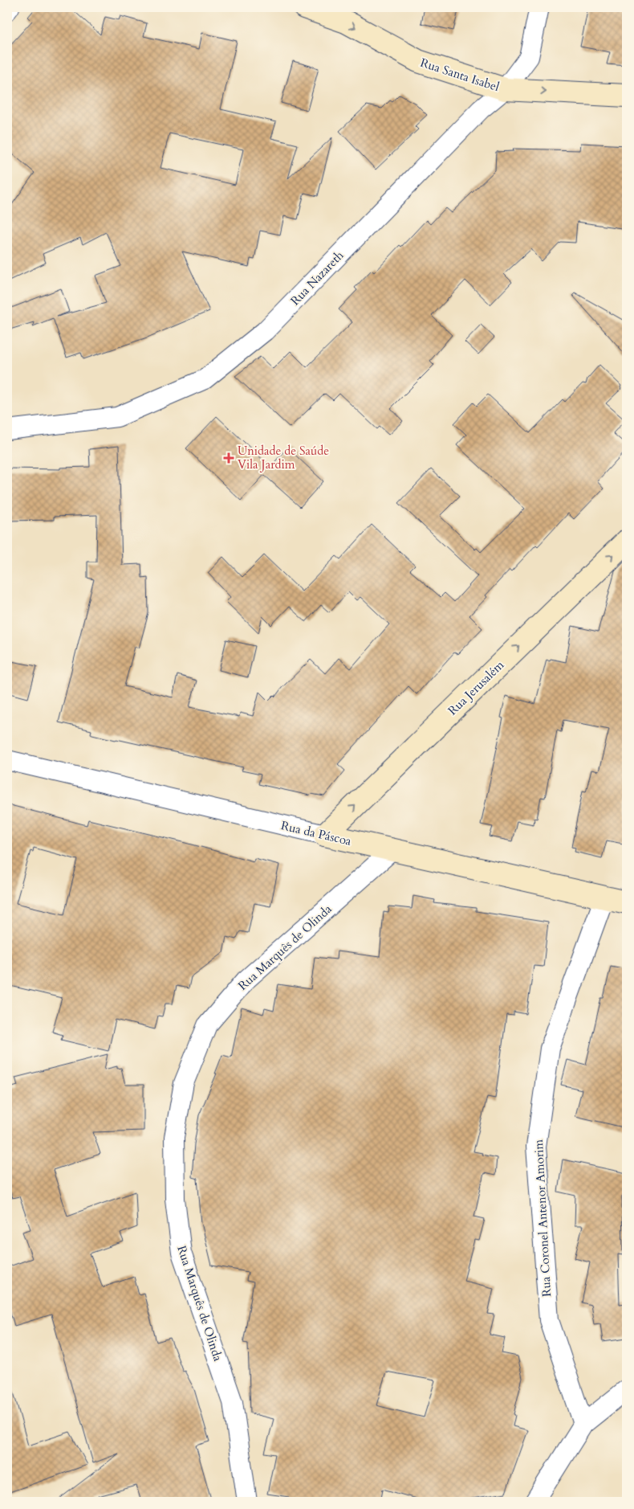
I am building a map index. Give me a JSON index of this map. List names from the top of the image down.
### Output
{
  "streets": {
    "street": [
      "Rua Santa Isabel",
      "Rua Nazareth",
      "Rua Jerusalém",
      "Rua da Páscoa",
      "Rua Marquês de Olinda",
      "Rua Coronel Antenor Amorim"
    ]
  },
  "crossings": [
    ["Rua Santa Isabel", "Rua Nazareth"],
    ["Rua Jerusalém", "Rua da Páscoa"],
    ["Rua da Páscoa", "Rua Marquês de Olinda"],
    ["Rua da Páscoa", "Rua Coronel Antenor Amorim"]
  ],
  "one_way": ["Rua Santa Isabel", "Rua Jerusalém"],
  "places": {
    "health": ["Unidade de Saúde Vila Jardim"]
  }
}
